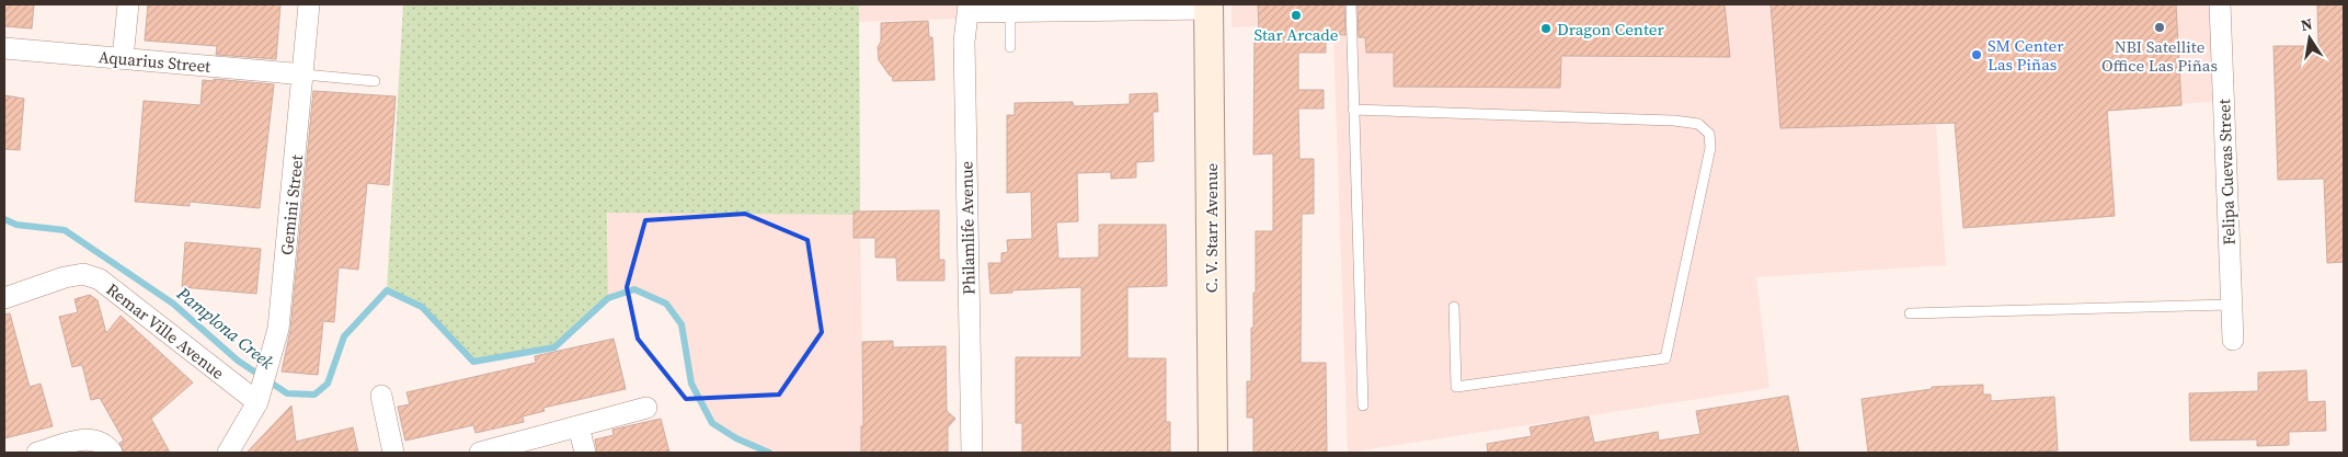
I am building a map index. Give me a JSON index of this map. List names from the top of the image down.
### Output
{
  "streets": {
    "main road": ["C. V. Starr Avenue"],
    "street": [
      "Aquarius Street",
      "Felipa Cuevas Street",
      "Gemini Street",
      "Philamlife Avenue",
      "Remar Ville Avenue"
    ]
  },
  "crossings": [
    ["Aquarius Street", "Gemini Street"],
    ["Gemini Street", "Remar Ville Avenue"]
  ],
  "water": ["Pamplona Creek"],
  "places": [
    "Star Arcade",
    "NBI Satellite Office Las Piñas",
    "Dragon Center",
    "SM Center Las Piñas"
  ],
  "north": "top"
}
